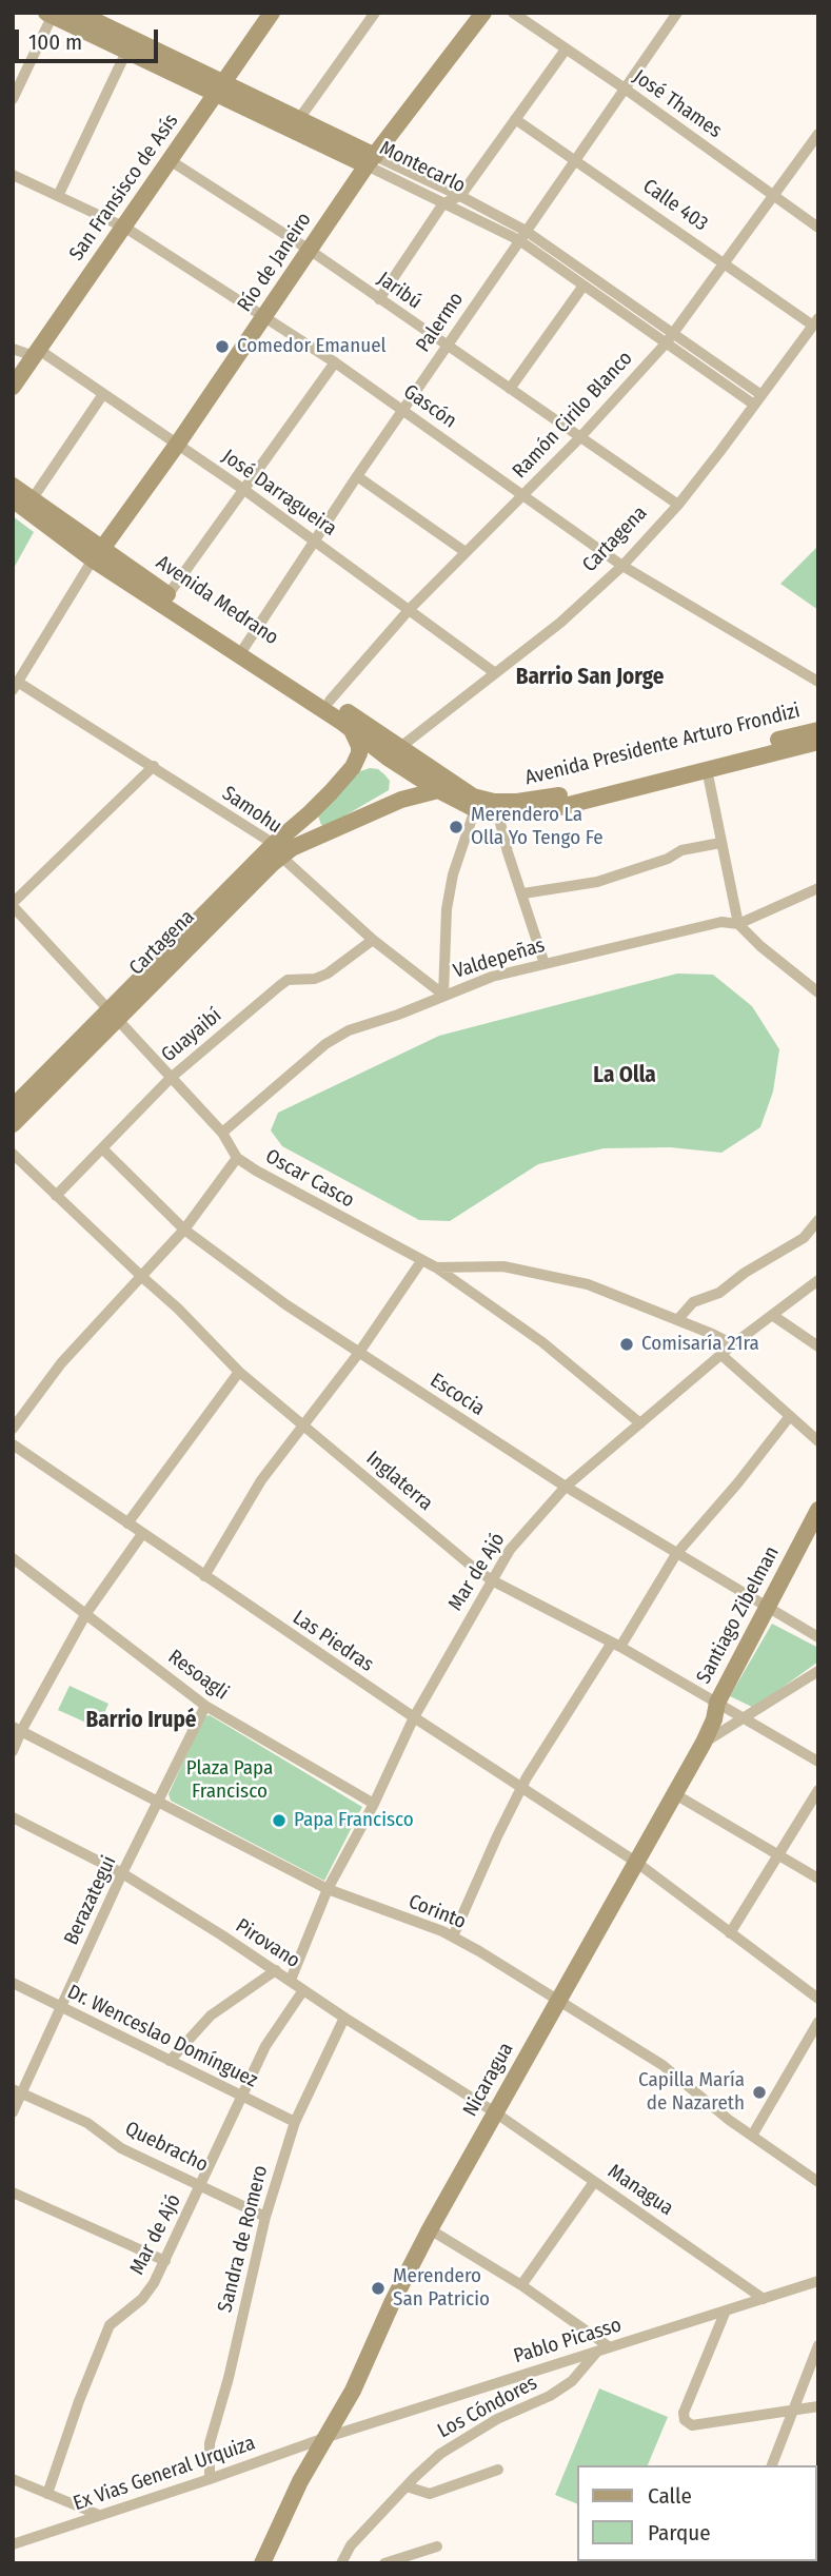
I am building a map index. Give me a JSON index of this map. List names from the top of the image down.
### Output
{
  "streets": {
    "main road": [
      "Montecarlo",
      "San Fransisco de Asís",
      "Río de Janeiro",
      "Cartagena",
      "Avenida Medrano",
      "Avenida Presidente Arturo Frondizi",
      "Santiago Zibelman",
      "Nicaragua"
    ],
    "street": [
      "José Thames",
      "Calle 403",
      "Jaribú",
      "Palermo",
      "Gascón",
      "Ramón Cirilo Blanco",
      "José Darragueira",
      "Samohu",
      "Valdepeñas",
      "Guayaibí",
      "Oscar Casco",
      "Escocia",
      "Inglaterra",
      "Mar de Ajó",
      "Las Piedras",
      "Resoagli",
      "Berazategui",
      "Corinto",
      "Pirovano",
      "Dr. Wenceslao Domínguez",
      "Quebracho",
      "Managua",
      "Sandra de Romero",
      "Pablo Picasso",
      "Los Cóndores",
      "Ex Vias General Urquiza"
    ]
  },
  "crossings": [
    ["José Thames", "Palermo"],
    ["José Thames", "Ramón Cirilo Blanco"],
    ["Montecarlo", "San Fransisco de Asís"],
    ["Montecarlo", "Río de Janeiro"],
    ["Montecarlo", "Palermo"],
    ["Montecarlo", "Ramón Cirilo Blanco"],
    ["Montecarlo", "Cartagena"],
    ["San Fransisco de Asís", "Jaribú"],
    ["San Fransisco de Asís", "Gascón"],
    ["San Fransisco de Asís", "José Darragueira"],
    ["Calle 403", "Palermo"],
    ["Calle 403", "Ramón Cirilo Blanco"],
    ["Calle 403", "Cartagena"],
    ["Río de Janeiro", "Jaribú"],
    ["Río de Janeiro", "Gascón"],
    ["Río de Janeiro", "José Darragueira"],
    ["Río de Janeiro", "Avenida Medrano"],
    ["Río de Janeiro", "Samohu"],
    ["Jaribú", "Palermo"],
    ["Jaribú", "Ramón Cirilo Blanco"],
    ["Jaribú", "Cartagena"],
    ["Palermo", "Gascón"],
    ["Palermo", "José Darragueira"],
    ["Palermo", "Avenida Medrano"],
    ["Gascón", "Ramón Cirilo Blanco"],
    ["Gascón", "Cartagena"],
    ["Ramón Cirilo Blanco", "José Darragueira"],
    ["Ramón Cirilo Blanco", "Avenida Medrano"],
    ["José Darragueira", "Cartagena"],
    ["Cartagena", "Avenida Medrano"],
    ["Cartagena", "Avenida Presidente Arturo Frondizi"],
    ["Cartagena", "Samohu"],
    ["Cartagena", "Oscar Casco"],
    ["Avenida Medrano", "Avenida Presidente Arturo Frondizi"],
    ["Samohu", "Valdepeñas"],
    ["Samohu", "Guayaibí"],
    ["Valdepeñas", "Oscar Casco"],
    ["Guayaibí", "Oscar Casco"],
    ["Guayaibí", "Escocia"],
    ["Guayaibí", "Inglaterra"],
    ["Oscar Casco", "Mar de Ajó"],
    ["Escocia", "Mar de Ajó"],
    ["Escocia", "Santiago Zibelman"],
    ["Inglaterra", "Mar de Ajó"],
    ["Inglaterra", "Santiago Zibelman"],
    ["Inglaterra", "Nicaragua"],
    ["Mar de Ajó", "Las Piedras"],
    ["Mar de Ajó", "Resoagli"],
    ["Mar de Ajó", "Corinto"],
    ["Mar de Ajó", "Pirovano"],
    ["Mar de Ajó", "Dr. Wenceslao Domínguez"],
    ["Mar de Ajó", "Quebracho"],
    ["Santiago Zibelman", "Nicaragua"],
    ["Las Piedras", "Nicaragua"],
    ["Resoagli", "Berazategui"],
    ["Berazategui", "Corinto"],
    ["Berazategui", "Pirovano"],
    ["Berazategui", "Dr. Wenceslao Domínguez"],
    ["Berazategui", "Quebracho"],
    ["Corinto", "Nicaragua"],
    ["Pirovano", "Nicaragua"],
    ["Pirovano", "Managua"],
    ["Pirovano", "Sandra de Romero"],
    ["Dr. Wenceslao Domínguez", "Sandra de Romero"],
    ["Nicaragua", "Managua"],
    ["Nicaragua", "Pablo Picasso"],
    ["Nicaragua", "Ex Vias General Urquiza"],
    ["Quebracho", "Sandra de Romero"],
    ["Managua", "Pablo Picasso"],
    ["Sandra de Romero", "Ex Vias General Urquiza"],
    ["Pablo Picasso", "Los Cóndores"],
    ["Pablo Picasso", "Ex Vias General Urquiza"]
  ],
  "districts": ["Barrio San Jorge", "La Olla", "Barrio Irupé"],
  "parks": ["Plaza Papa Francisco"],
  "places": [
    "Comedor Emanuel",
    "Merendero La Olla Yo Tengo Fe",
    "Comisaría 21ra",
    "Papa Francisco",
    "Capilla María de Nazareth",
    "Merendero San Patricio"
  ],
  "legend": ["Calle", "Parque"],
  "scale_bar": "100 m"
}
